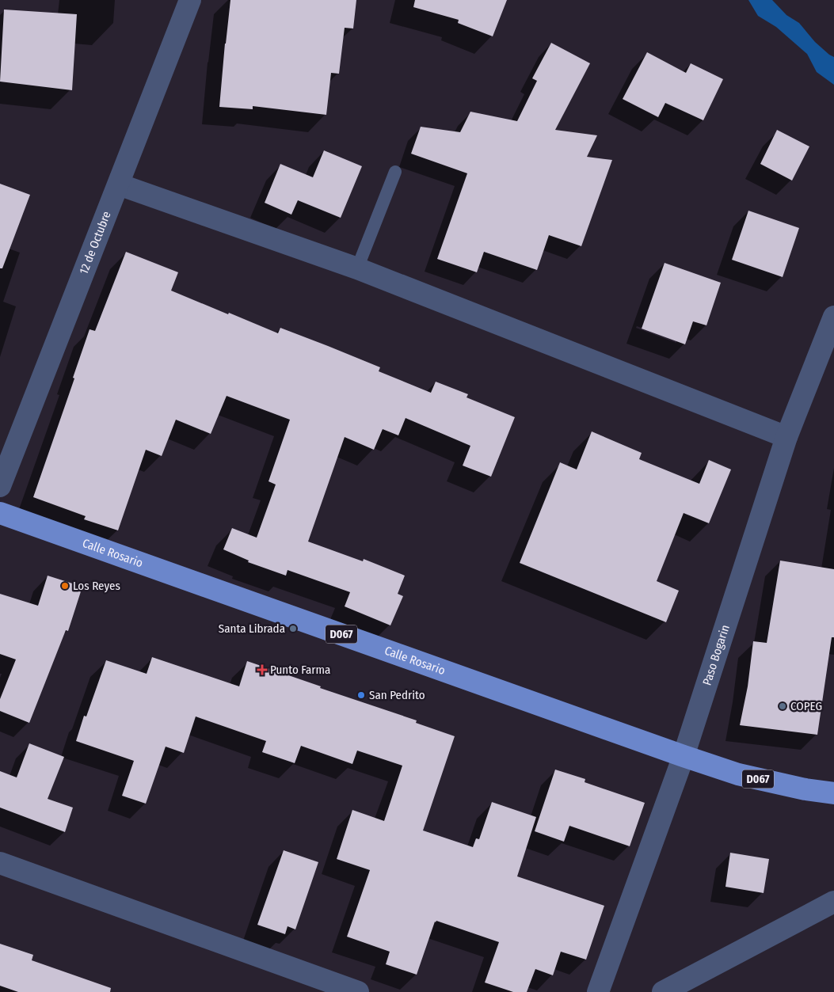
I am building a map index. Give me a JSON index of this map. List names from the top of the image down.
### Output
{
  "streets": {
    "main road": ["Calle Rosario", "D067"],
    "street": ["12 de Octubre", "Paso Bogarin"]
  },
  "crossings": [
    ["Calle Rosario", "Paso Bogarin"]
  ],
  "places": {
    "other": [
      "Los Reyes",
      "Santa Librada",
      "San Pedrito",
      "COPEG"
    ],
    "health": ["Punto Farma"]
  }
}
